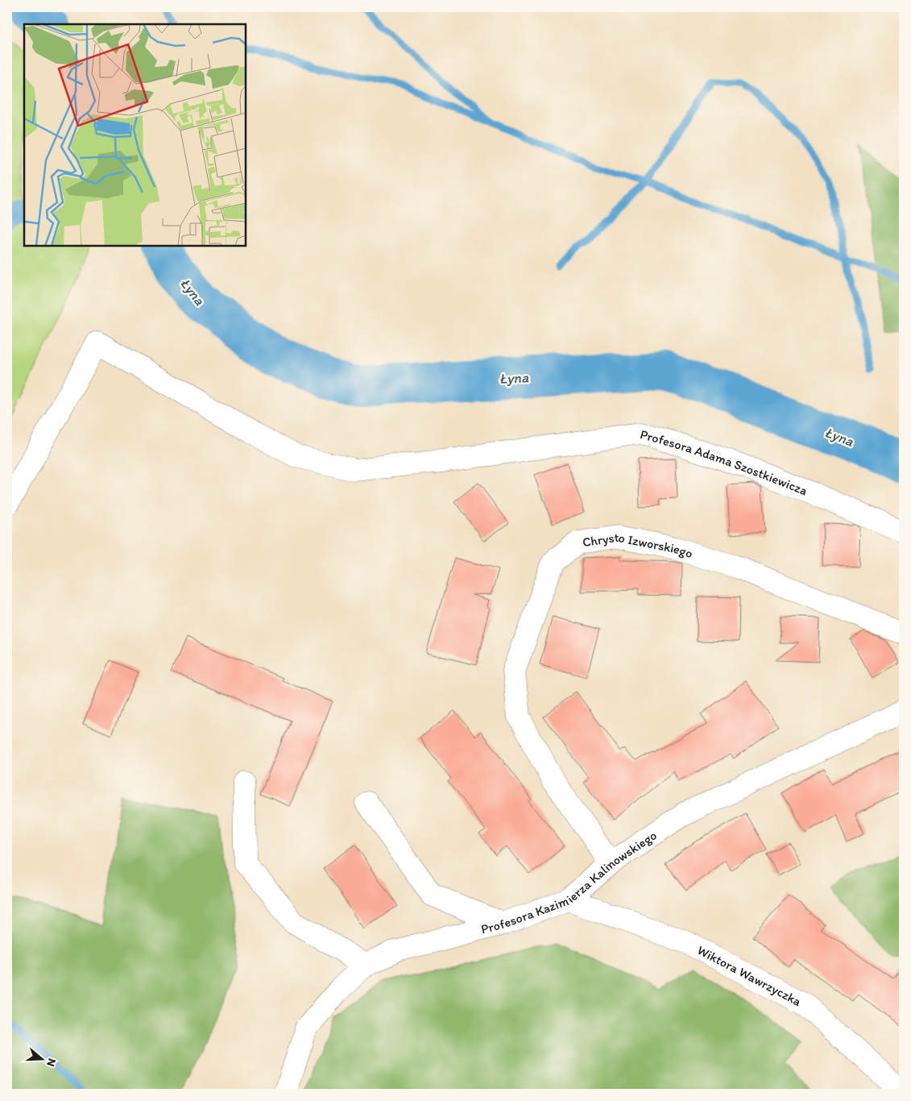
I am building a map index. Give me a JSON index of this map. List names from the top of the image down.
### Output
{
  "streets": {
    "street": [
      "Profesora Adama Szostkiewicza",
      "Chrysto Izworskiego",
      "Profesora Kazimierza Kalinowskiego",
      "Wiktora Wawrzyczka"
    ]
  },
  "crossings": [
    ["Chrysto Izworskiego", "Profesora Kazimierza Kalinowskiego"],
    ["Profesora Kazimierza Kalinowskiego", "Wiktora Wawrzyczka"]
  ],
  "water": ["Łyna"],
  "north": "right"
}
